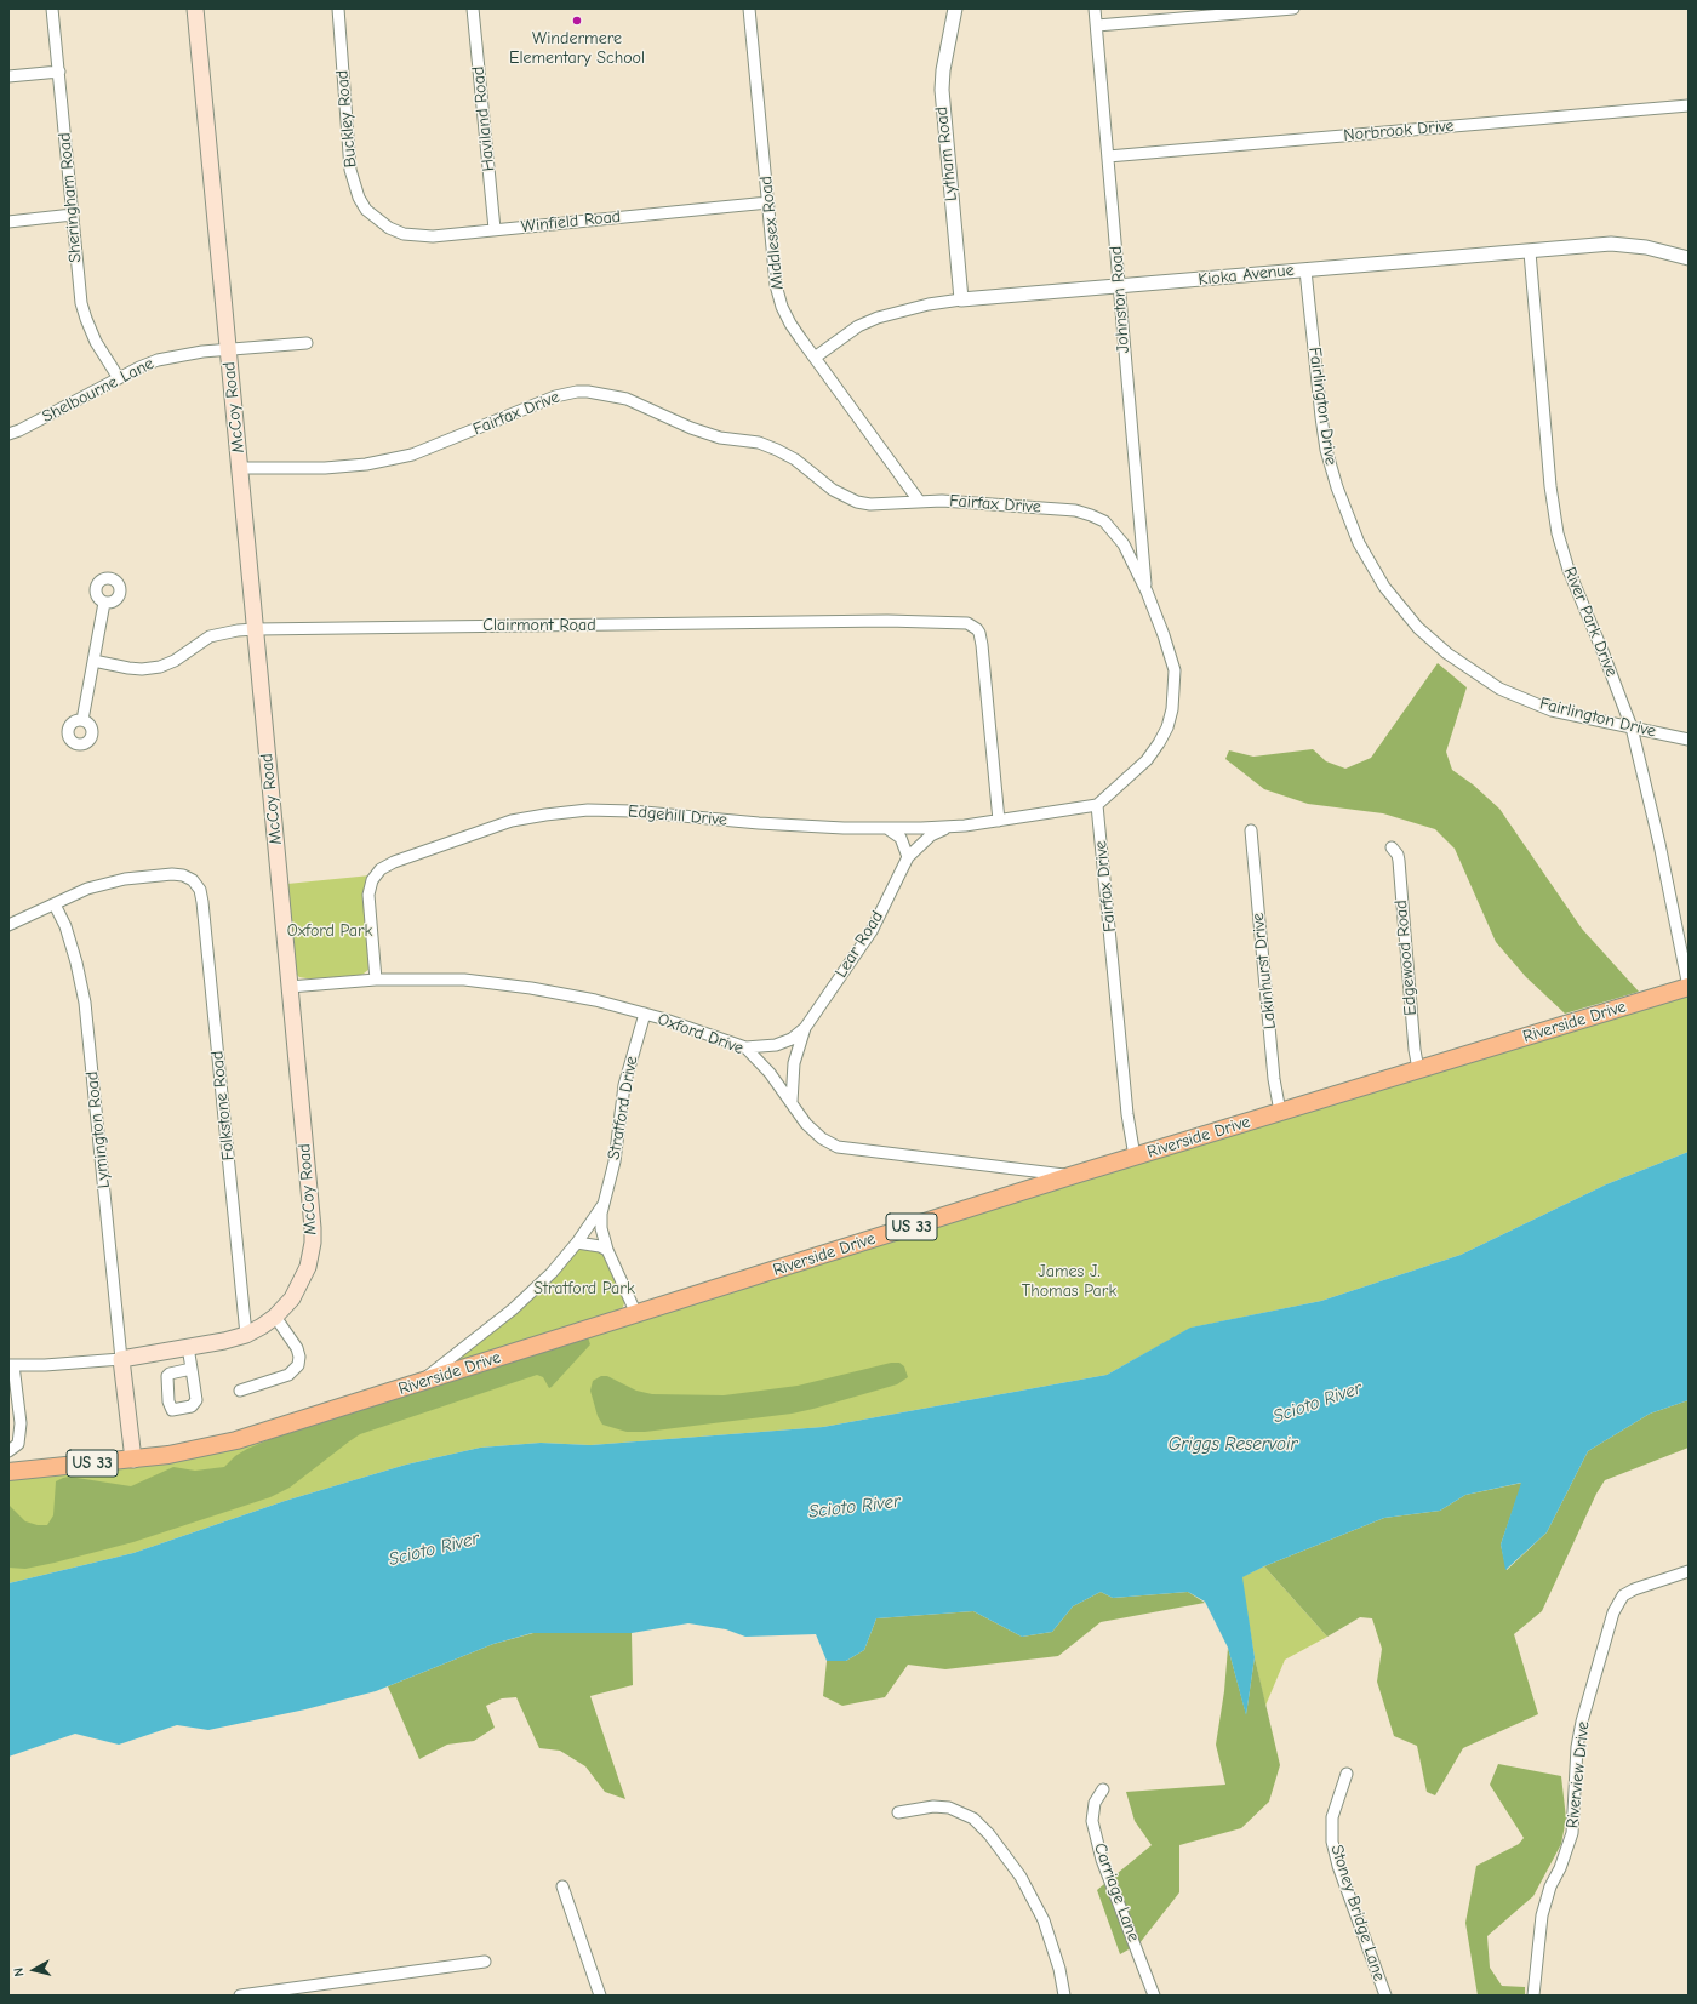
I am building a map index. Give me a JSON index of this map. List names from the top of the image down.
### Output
{
  "streets": {
    "main road": ["McCoy Road", "Riverside Drive", "US 33"],
    "street": [
      "Buckley Road",
      "Haviland Road",
      "Norbrook Drive",
      "Lytham Road",
      "Sheringham Road",
      "Winfield Road",
      "Middlesex Road",
      "Kioka Avenue",
      "Johnston Road",
      "Shelbourne Lane",
      "Fairlington Drive",
      "Fairfax Drive",
      "River Park Drive",
      "Clairmont Road",
      "Edgehill Drive",
      "Lear Road",
      "Edgewood Road",
      "Lakinhurst Drive",
      "Oxford Drive",
      "Folkstone Road",
      "Stratford Drive",
      "Lymington Road",
      "Riverview Drive",
      "Carriage Lane",
      "Stoney Bridge Lane"
    ]
  },
  "crossings": [
    ["Buckley Road", "Winfield Road"],
    ["Haviland Road", "Winfield Road"],
    ["Norbrook Drive", "Johnston Road"],
    ["Lytham Road", "Kioka Avenue"],
    ["Sheringham Road", "Shelbourne Lane"],
    ["Winfield Road", "Middlesex Road"],
    ["Middlesex Road", "Kioka Avenue"],
    ["Middlesex Road", "Fairfax Drive"],
    ["Kioka Avenue", "Johnston Road"],
    ["Kioka Avenue", "Fairlington Drive"],
    ["Kioka Avenue", "River Park Drive"],
    ["Johnston Road", "Fairfax Drive"],
    ["Shelbourne Lane", "McCoy Road"],
    ["Fairlington Drive", "River Park Drive"],
    ["McCoy Road", "Fairfax Drive"],
    ["McCoy Road", "Clairmont Road"],
    ["McCoy Road", "Oxford Drive"],
    ["McCoy Road", "Folkstone Road"],
    ["McCoy Road", "Lymington Road"],
    ["Fairfax Drive", "Edgehill Drive"],
    ["Fairfax Drive", "Riverside Drive"],
    ["River Park Drive", "Riverside Drive"],
    ["Clairmont Road", "Edgehill Drive"],
    ["Edgehill Drive", "Lear Road"],
    ["Edgehill Drive", "Oxford Drive"],
    ["Lear Road", "Oxford Drive"],
    ["Edgewood Road", "Riverside Drive"],
    ["Lakinhurst Drive", "Riverside Drive"],
    ["Riverside Drive", "Oxford Drive"],
    ["Riverside Drive", "Stratford Drive"],
    ["Oxford Drive", "Stratford Drive"],
    ["Folkstone Road", "Lymington Road"]
  ],
  "water": ["Scioto River", "Griggs Reservoir"],
  "parks": ["Oxford Park", "James J. Thomas Park", "Stratford Park"],
  "places": ["Windermere Elementary School"],
  "north": "left"
}
